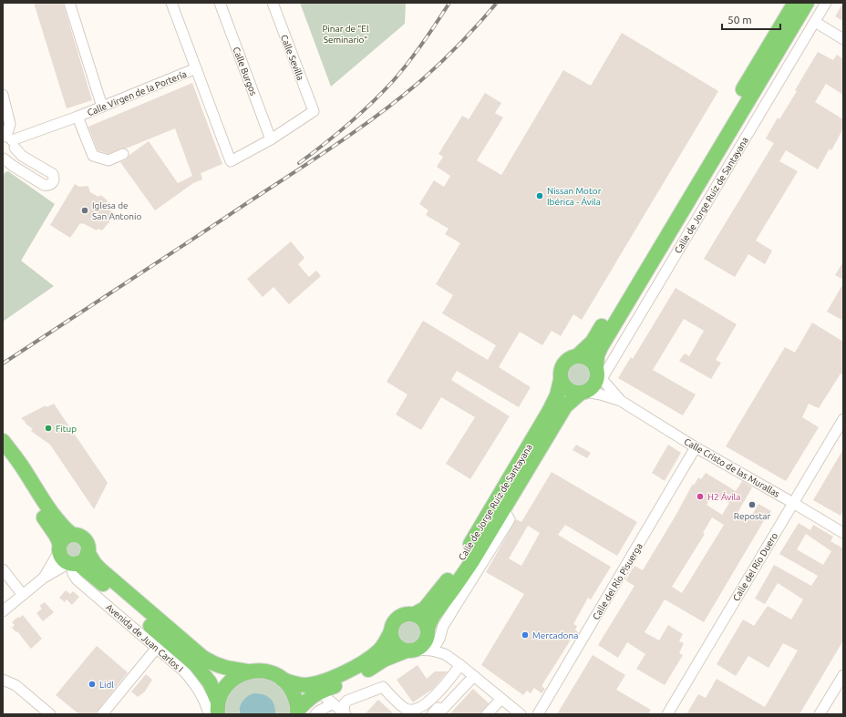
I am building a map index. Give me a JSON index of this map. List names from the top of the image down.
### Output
{
  "streets": {
    "highway": ["Calle de Jorge Ruiz de Santayana", "Avenida de Juan Carlos I"],
    "street": [
      "Calle Sevilla",
      "Calle Burgos",
      "Calle Virgen de la Portería",
      "Calle Cristo de las Murallas",
      "Calle del Río Duero",
      "Calle del Río Pisuerga"
    ]
  },
  "crossings": [
    ["Calle Sevilla", "Calle Burgos"],
    ["Calle de Jorge Ruiz de Santayana", "Calle Cristo de las Murallas"],
    ["Calle Cristo de las Murallas", "Calle del Río Duero"],
    ["Calle Cristo de las Murallas", "Calle del Río Pisuerga"]
  ],
  "parks": ["Pinar de \"El Seminario\""],
  "places": [
    "Nissan Motor Ibérica - Ávila",
    "Iglesa de San Antonio",
    "Fitup",
    "H2 Ávila",
    "Repostar",
    "Mercadona",
    "Lidl"
  ],
  "scale_bar": "50 m"
}
